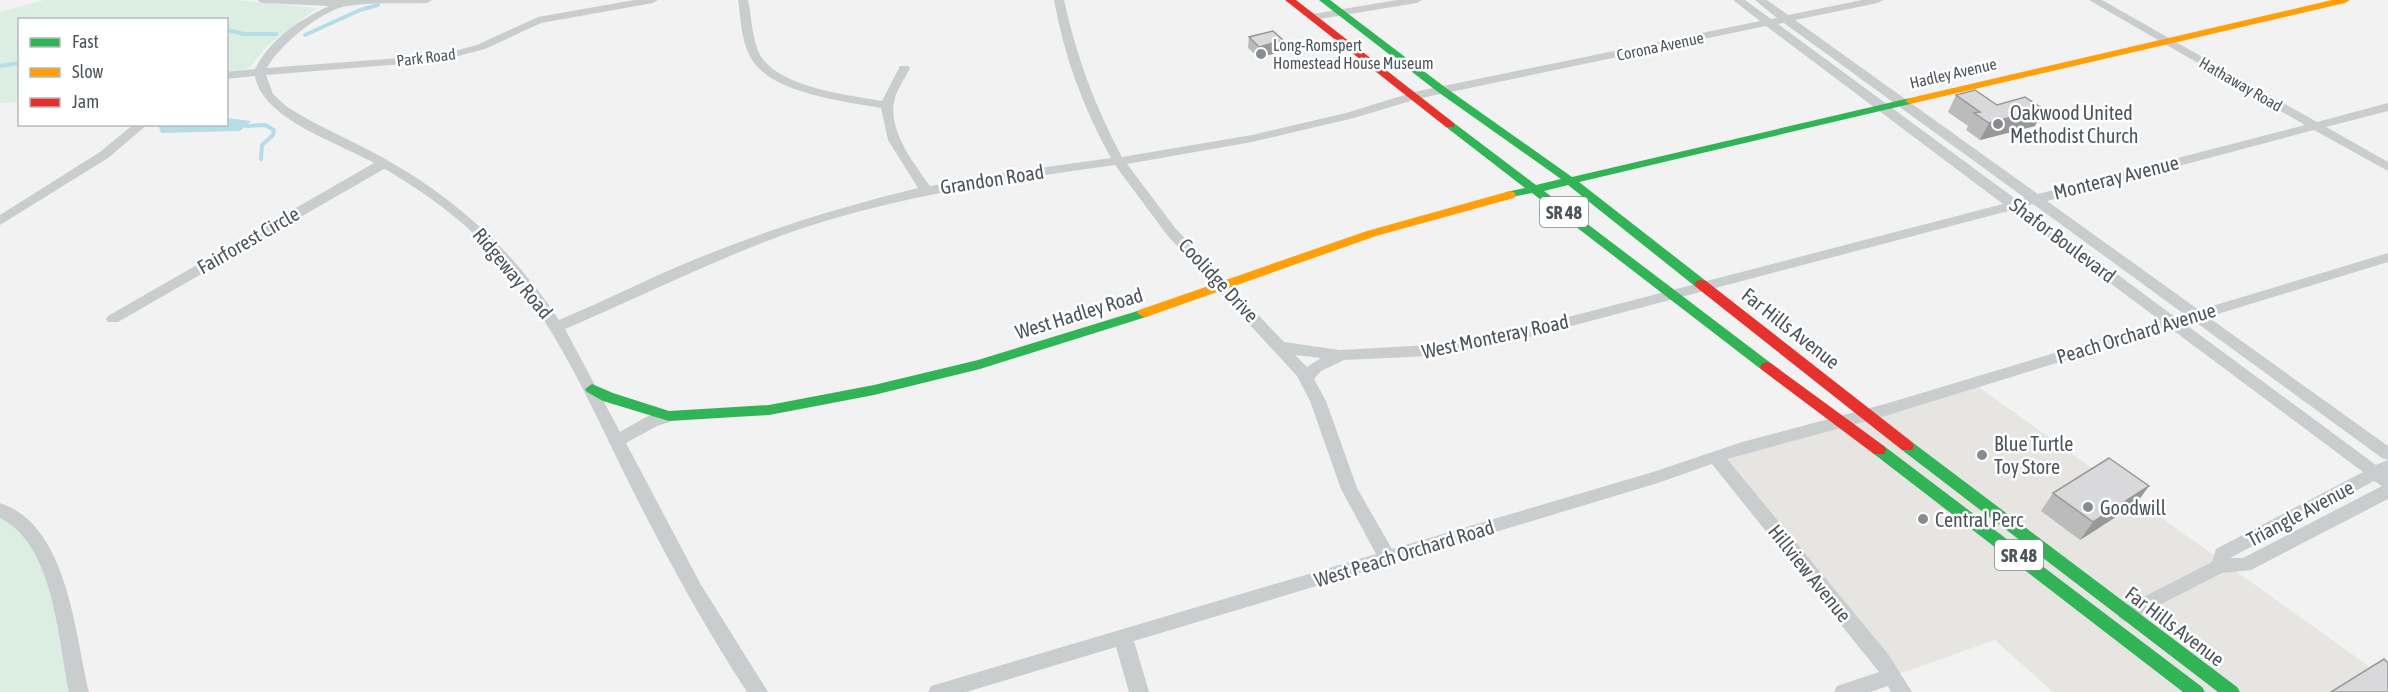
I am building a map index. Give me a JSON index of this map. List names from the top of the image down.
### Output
{
  "streets": {
    "main road": [
      "Hadley Avenue",
      "SR 48",
      "West Hadley Road",
      "Far Hills Avenue"
    ],
    "street": [
      "Corona Avenue",
      "Park Road",
      "Hathaway Road",
      "Monteray Avenue",
      "Grandon Road",
      "Fairforest Circle",
      "Shafor Boulevard",
      "Ridgeway Road",
      "Coolidge Drive",
      "Peach Orchard Avenue",
      "West Monteray Road",
      "Triangle Avenue",
      "West Peach Orchard Road",
      "Hillview Avenue"
    ]
  },
  "crossings": [
    ["Corona Avenue", "Grandon Road"],
    ["Corona Avenue", "Shafor Boulevard"],
    ["Corona Avenue", "Far Hills Avenue"],
    ["Park Road", "Ridgeway Road"],
    ["Hadley Avenue", "Hathaway Road"],
    ["Hadley Avenue", "Shafor Boulevard"],
    ["Hadley Avenue", "West Hadley Road"],
    ["Hadley Avenue", "Far Hills Avenue"],
    ["Hathaway Road", "Monteray Avenue"],
    ["Monteray Avenue", "Shafor Boulevard"],
    ["Monteray Avenue", "Far Hills Avenue"],
    ["Monteray Avenue", "West Monteray Road"],
    ["Grandon Road", "Ridgeway Road"],
    ["Grandon Road", "Coolidge Drive"],
    ["Grandon Road", "Far Hills Avenue"],
    ["Fairforest Circle", "Ridgeway Road"],
    ["Shafor Boulevard", "Peach Orchard Avenue"],
    ["Shafor Boulevard", "Triangle Avenue"],
    ["Ridgeway Road", "West Hadley Road"],
    ["Coolidge Drive", "West Hadley Road"],
    ["Coolidge Drive", "West Monteray Road"],
    ["Coolidge Drive", "West Peach Orchard Road"],
    ["West Hadley Road", "Far Hills Avenue"],
    ["Far Hills Avenue", "Peach Orchard Avenue"],
    ["Far Hills Avenue", "West Monteray Road"],
    ["Far Hills Avenue", "Triangle Avenue"],
    ["Far Hills Avenue", "West Peach Orchard Road"],
    ["Peach Orchard Avenue", "West Peach Orchard Road"],
    ["West Peach Orchard Road", "Hillview Avenue"]
  ],
  "places": [
    "Long-Romspert Homestead House Museum",
    "Oakwood United Methodist Church",
    "Blue Turtle Toy Store",
    "Goodwill",
    "Central Perc"
  ],
  "legend": ["Fast", "Slow", "Jam"]
}
